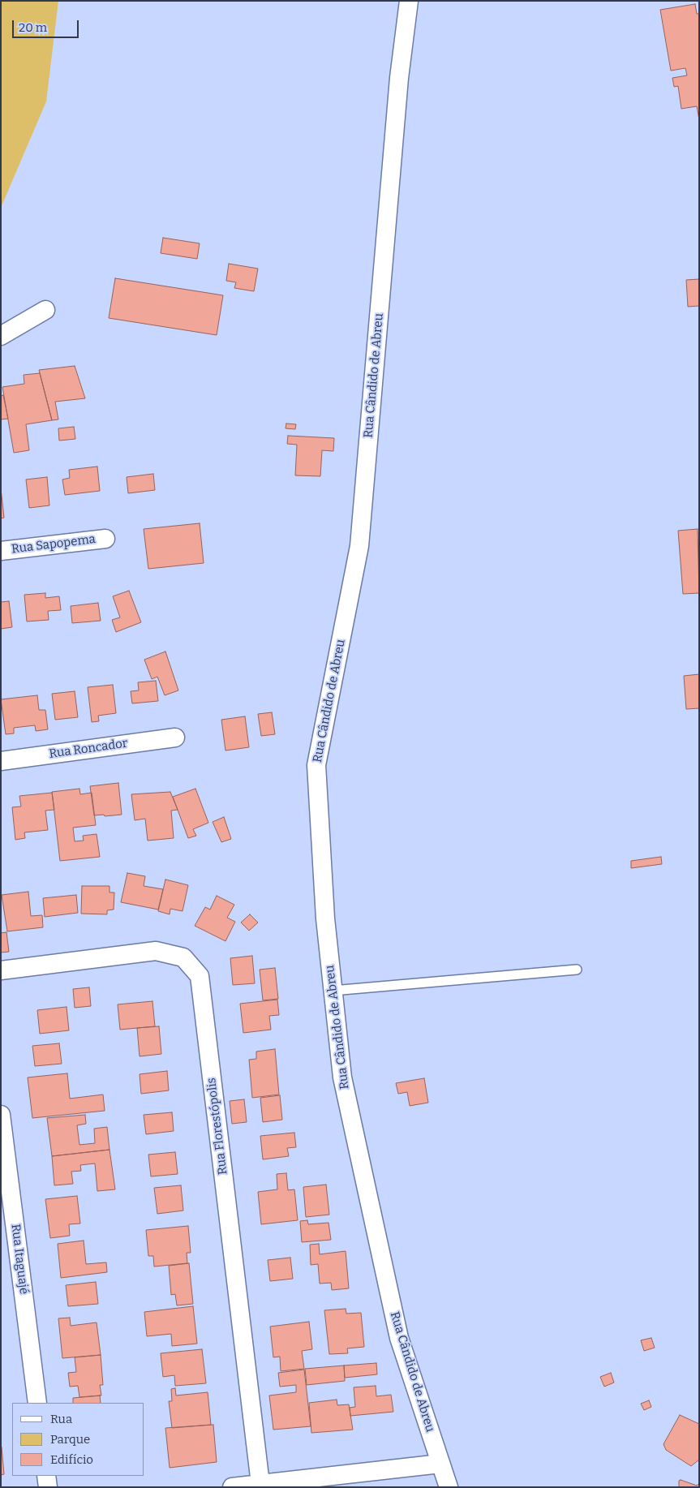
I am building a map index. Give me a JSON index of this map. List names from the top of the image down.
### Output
{
  "streets": {
    "street": [
      "Rua Cândido de Abreu",
      "Rua Sapopema",
      "Rua Roncador",
      "Rua Florestópolis",
      "Rua Itaguajé"
    ]
  },
  "legend": ["Rua", "Parque", "Edifício"],
  "scale_bar": "20 m"
}
